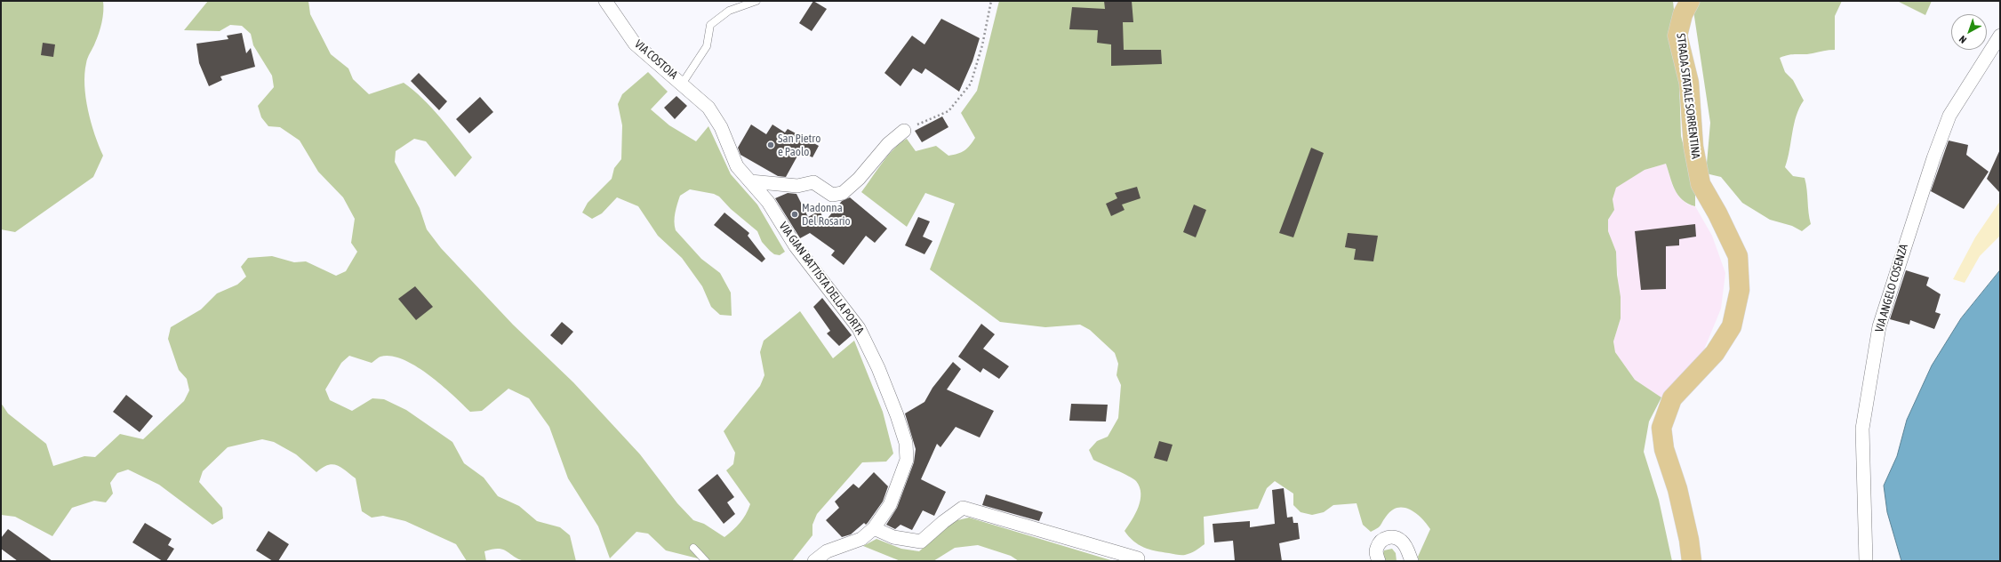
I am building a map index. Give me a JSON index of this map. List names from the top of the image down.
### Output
{
  "streets": {
    "main road": ["STRADA STATALE SORRENTINA"],
    "street": ["VIA COSTOIA", "VIA GIAN BATTISTA DELLA PORTA", "VIA ANGELO COSENZA"]
  },
  "crossings": [
    ["VIA COSTOIA", "VIA GIAN BATTISTA DELLA PORTA"]
  ],
  "places": ["San Pietro e Paolo", "Madonna Del Rosario"],
  "north": "bottom left"
}
